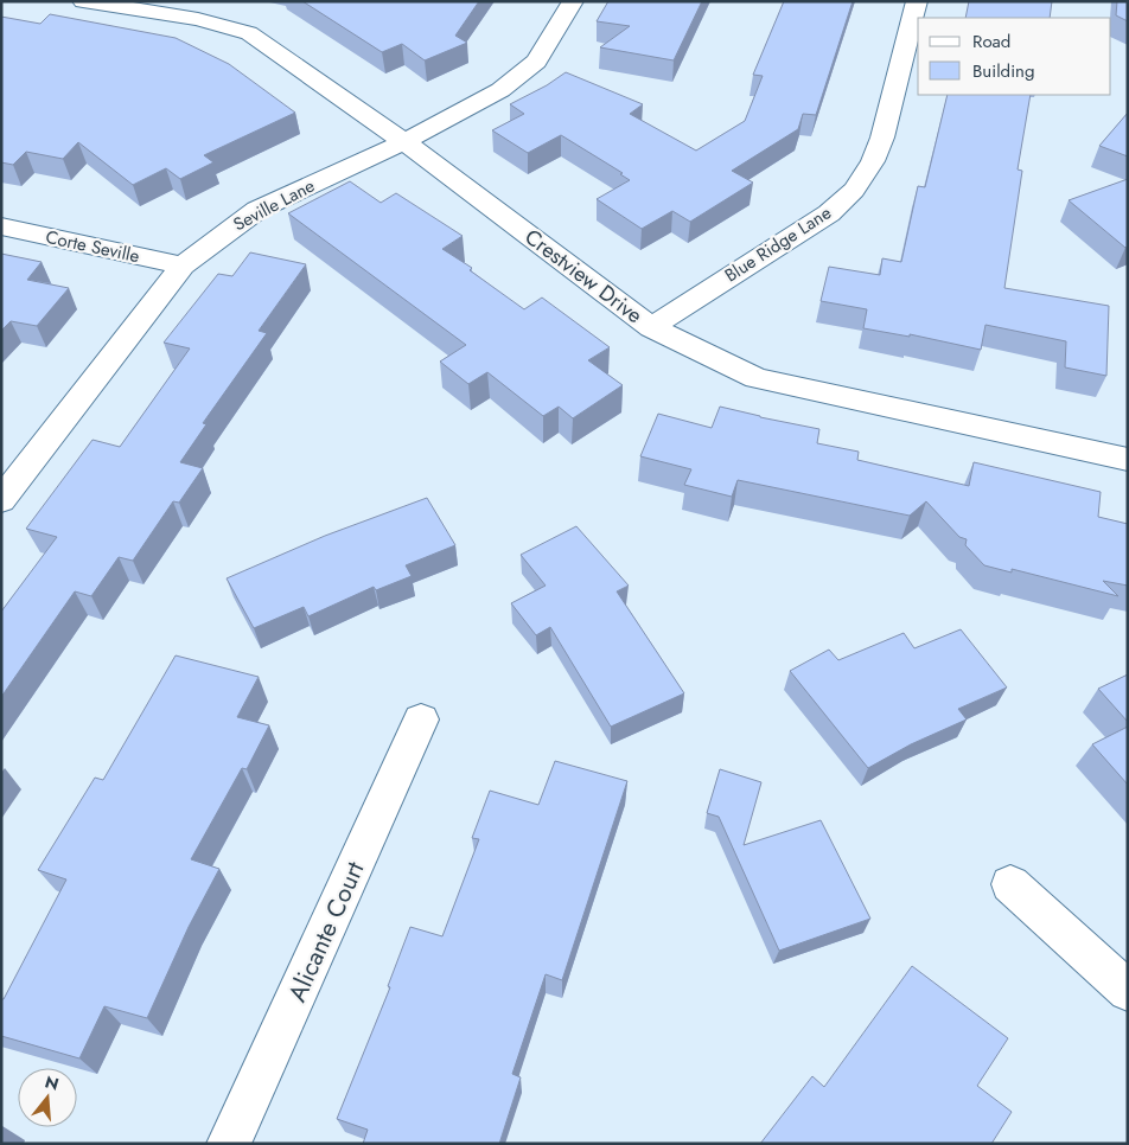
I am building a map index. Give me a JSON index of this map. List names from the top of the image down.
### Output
{
  "streets": {
    "street": [
      "Seville Lane",
      "Blue Ridge Lane",
      "Corte Seville",
      "Crestview Drive",
      "Alicante Court"
    ]
  },
  "crossings": [
    ["Seville Lane", "Corte Seville"],
    ["Seville Lane", "Crestview Drive"],
    ["Blue Ridge Lane", "Crestview Drive"]
  ],
  "legend": ["Road", "Building"],
  "north": "top"
}
